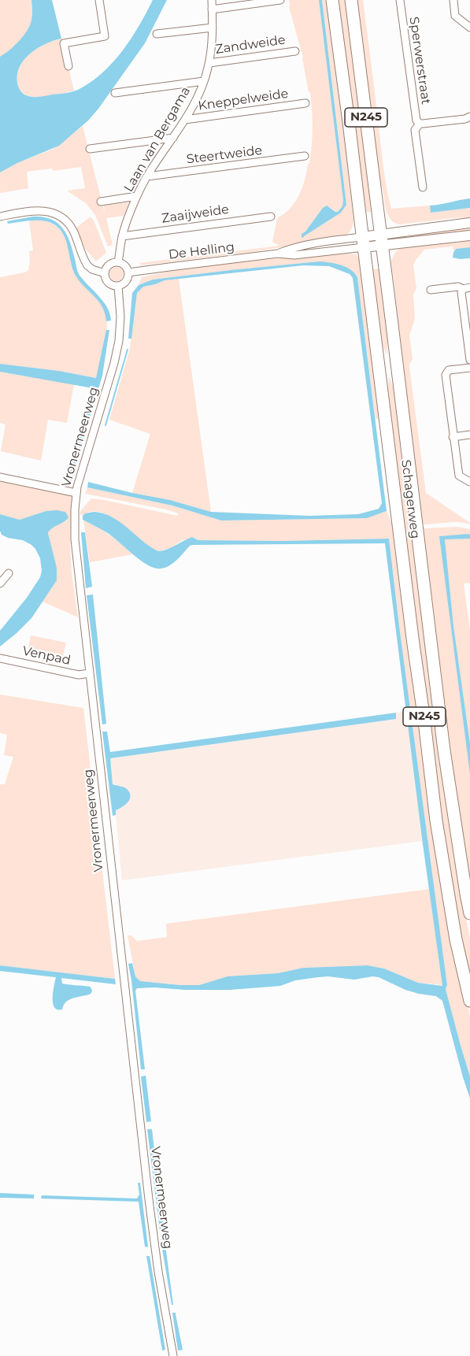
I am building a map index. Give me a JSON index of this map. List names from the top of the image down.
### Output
{
  "streets": {
    "main road": ["N245", "Schagerweg"],
    "street": [
      "Zandweide",
      "Sperwerstraat",
      "Kneppelweide",
      "Laan van Bergama",
      "Steertweide",
      "Zaaijweide",
      "De Helling",
      "Vronermeerweg",
      "Venpad"
    ]
  },
  "crossings": [
    ["Zandweide", "Laan van Bergama"],
    ["Kneppelweide", "Laan van Bergama"],
    ["Laan van Bergama", "Steertweide"],
    ["Laan van Bergama", "Zaaijweide"],
    ["Laan van Bergama", "De Helling"],
    ["Laan van Bergama", "Vronermeerweg"],
    ["De Helling", "Vronermeerweg"],
    ["De Helling", "Schagerweg"],
    ["Vronermeerweg", "Venpad"]
  ]
}
